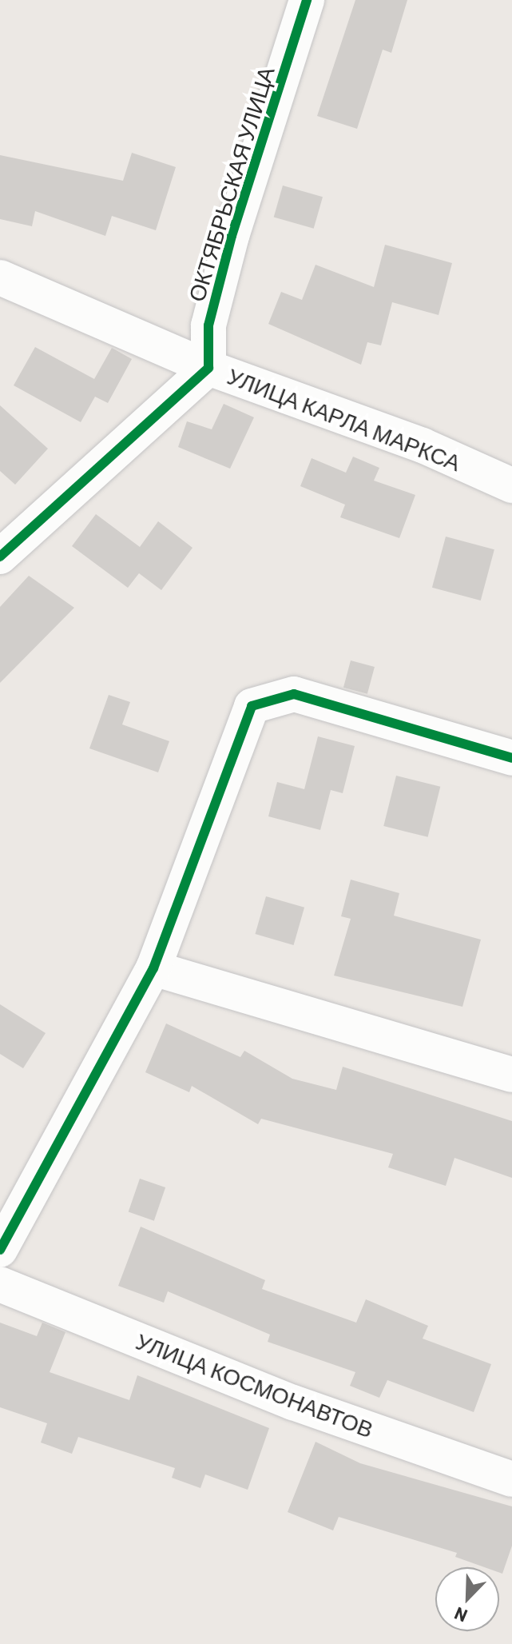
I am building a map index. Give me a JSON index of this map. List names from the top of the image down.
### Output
{
  "streets": {
    "street": ["ОКТЯБРЬСКАЯ УЛИЦА", "УЛИЦА КАРЛА МАРКСА", "УЛИЦА КОСМОНАВТОВ"]
  },
  "crossings": [
    ["ОКТЯБРЬСКАЯ УЛИЦА", "УЛИЦА КАРЛА МАРКСА"]
  ],
  "north": "bottom left"
}
